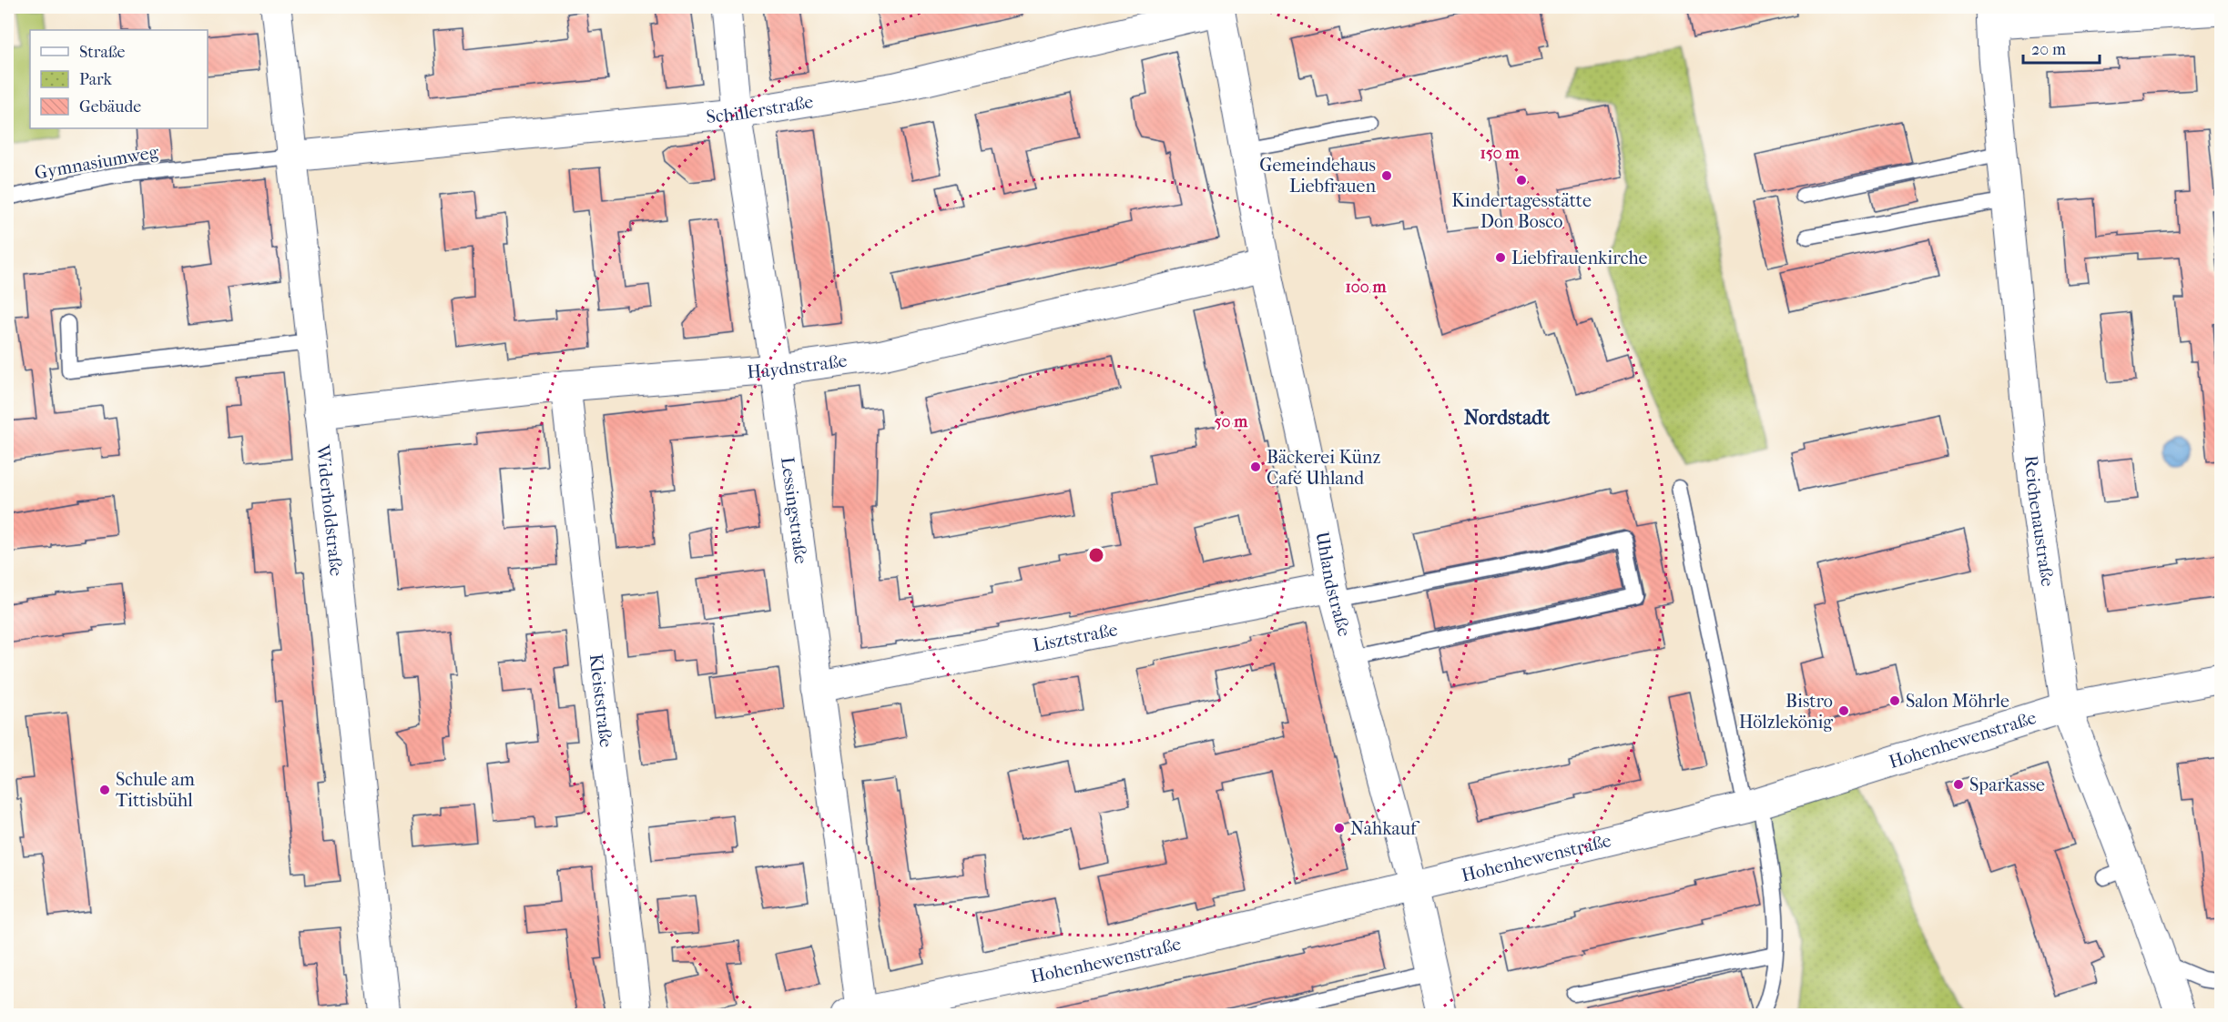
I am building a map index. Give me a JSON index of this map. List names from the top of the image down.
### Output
{
  "streets": {
    "street": [
      "Schillerstraße",
      "Haydnstraße",
      "Lessingstraße",
      "Widerholdstraße",
      "Reichenaustraße",
      "Uhlandstraße",
      "Lisztstraße",
      "Kleiststraße",
      "Hohenhewenstraße"
    ],
    "lane": ["Gymnasiumweg"]
  },
  "crossings": [
    ["Schillerstraße", "Gymnasiumweg"],
    ["Schillerstraße", "Lessingstraße"],
    ["Schillerstraße", "Widerholdstraße"],
    ["Schillerstraße", "Uhlandstraße"],
    ["Gymnasiumweg", "Widerholdstraße"],
    ["Haydnstraße", "Lessingstraße"],
    ["Haydnstraße", "Widerholdstraße"],
    ["Haydnstraße", "Uhlandstraße"],
    ["Haydnstraße", "Kleiststraße"],
    ["Lessingstraße", "Lisztstraße"],
    ["Lessingstraße", "Hohenhewenstraße"],
    ["Reichenaustraße", "Hohenhewenstraße"],
    ["Uhlandstraße", "Lisztstraße"],
    ["Uhlandstraße", "Hohenhewenstraße"]
  ],
  "districts": ["Nordstadt"],
  "places": [
    "Gemeindehaus Liebfrauen",
    "Kindertagesstätte Don Bosco",
    "Liebfrauenkirche",
    "Bäckerei Künz Café Uhland",
    "Salon Möhrle",
    "Bistro Hölzlekönig",
    "Sparkasse",
    "Schule am Tittisbühl",
    "Nahkauf"
  ],
  "legend": ["Straße", "Park", "Gebäude"],
  "scale_bar": "20 m",
  "rings": ["150 m", "100 m", "50 m"]
}
